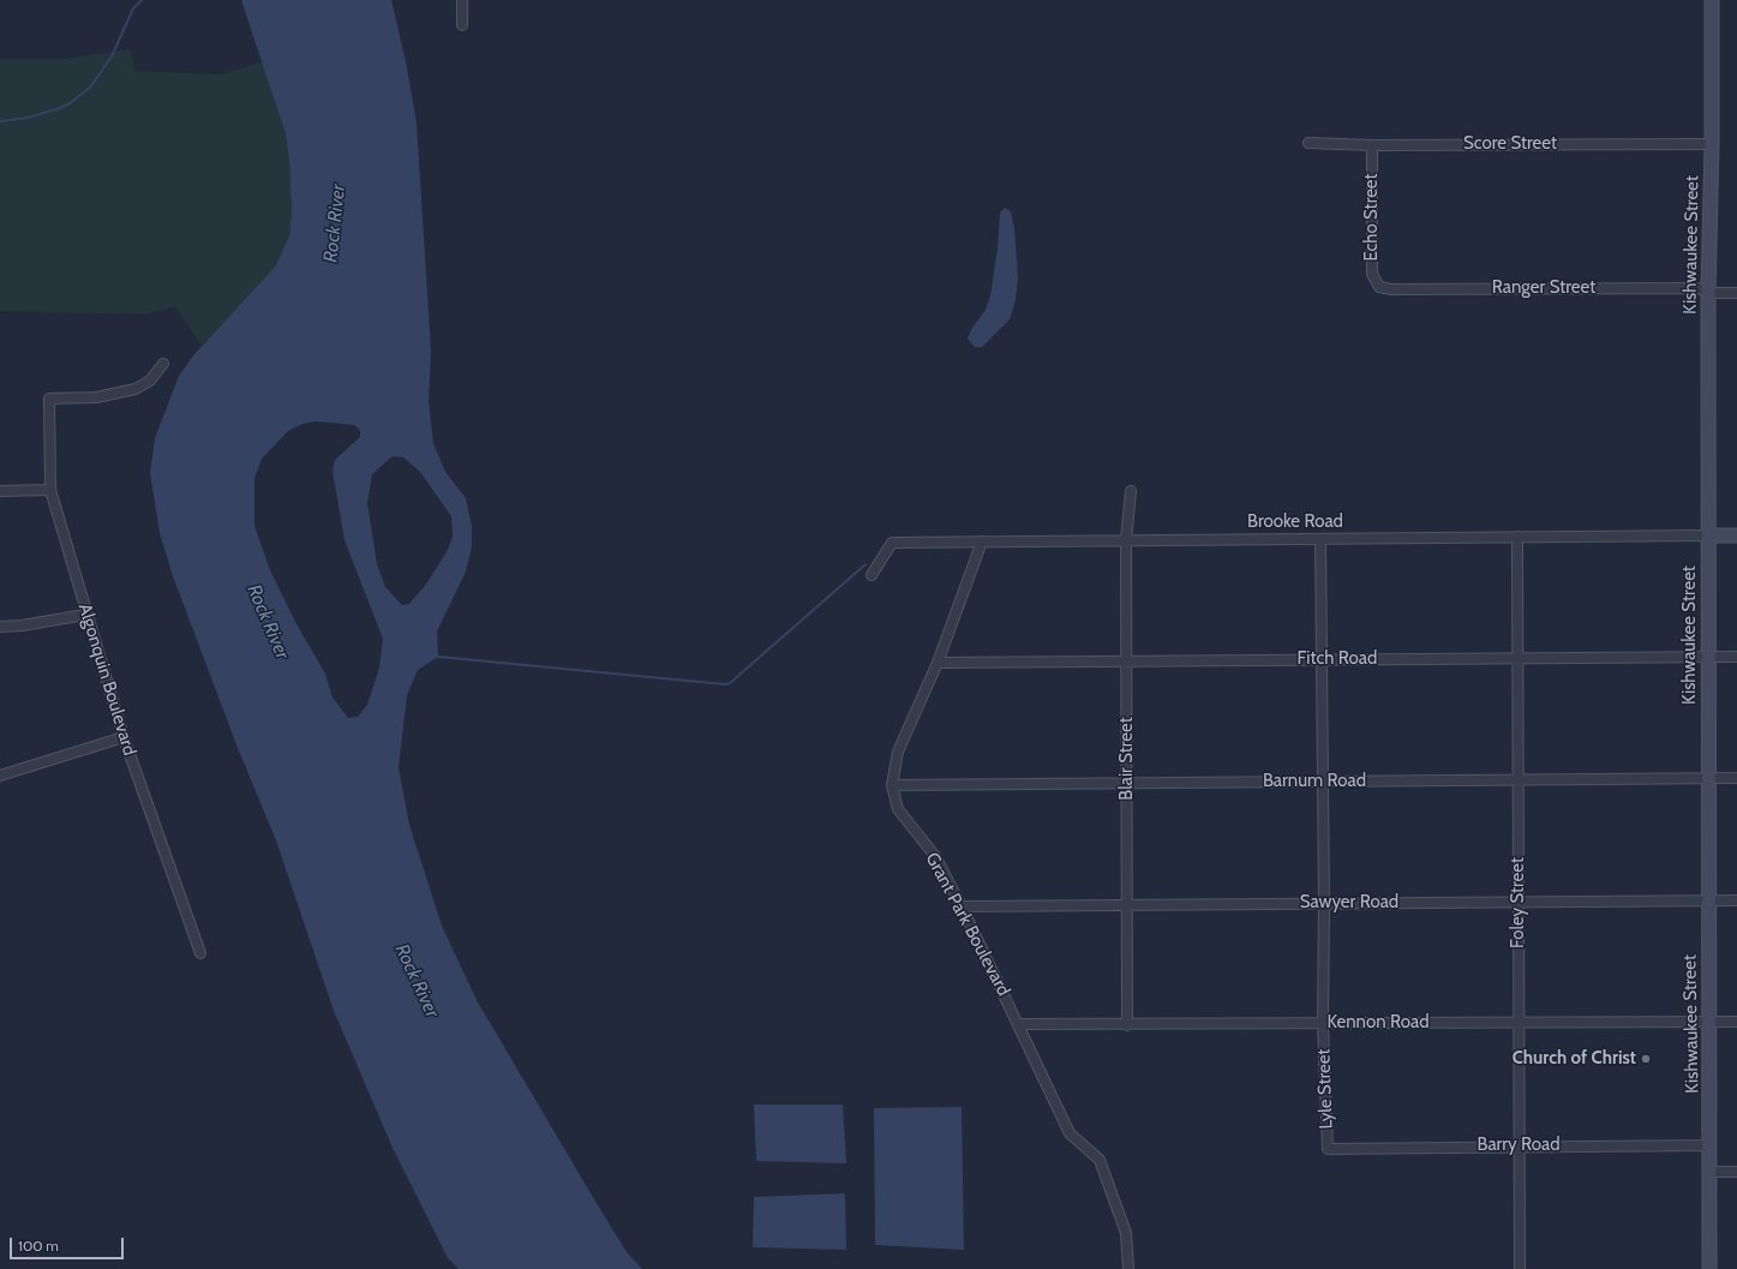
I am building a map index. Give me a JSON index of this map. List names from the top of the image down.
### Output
{
  "streets": {
    "street": [
      "Score Street",
      "Echo Street",
      "Kishwaukee Street",
      "Ranger Street",
      "Brooke Road",
      "Fitch Road",
      "Algonquin Boulevard",
      "Blair Street",
      "Barnum Road",
      "Sawyer Road",
      "Foley Street",
      "Grant Park Boulevard",
      "Kennon Road",
      "Lyle Street",
      "Barry Road"
    ]
  },
  "crossings": [
    ["Score Street", "Echo Street"],
    ["Score Street", "Kishwaukee Street"],
    ["Echo Street", "Ranger Street"],
    ["Kishwaukee Street", "Ranger Street"],
    ["Kishwaukee Street", "Brooke Road"],
    ["Kishwaukee Street", "Fitch Road"],
    ["Kishwaukee Street", "Barnum Road"],
    ["Kishwaukee Street", "Sawyer Road"],
    ["Kishwaukee Street", "Kennon Road"],
    ["Kishwaukee Street", "Barry Road"],
    ["Brooke Road", "Blair Street"],
    ["Brooke Road", "Foley Street"],
    ["Brooke Road", "Grant Park Boulevard"],
    ["Brooke Road", "Lyle Street"],
    ["Fitch Road", "Blair Street"],
    ["Fitch Road", "Foley Street"],
    ["Fitch Road", "Grant Park Boulevard"],
    ["Fitch Road", "Lyle Street"],
    ["Blair Street", "Barnum Road"],
    ["Blair Street", "Sawyer Road"],
    ["Blair Street", "Kennon Road"],
    ["Barnum Road", "Foley Street"],
    ["Barnum Road", "Grant Park Boulevard"],
    ["Barnum Road", "Lyle Street"],
    ["Sawyer Road", "Foley Street"],
    ["Sawyer Road", "Grant Park Boulevard"],
    ["Sawyer Road", "Lyle Street"],
    ["Foley Street", "Kennon Road"],
    ["Foley Street", "Barry Road"],
    ["Grant Park Boulevard", "Kennon Road"],
    ["Kennon Road", "Lyle Street"],
    ["Lyle Street", "Barry Road"]
  ],
  "water": ["Rock River"],
  "places": ["Church of Christ"],
  "scale_bar": "100 m"
}
